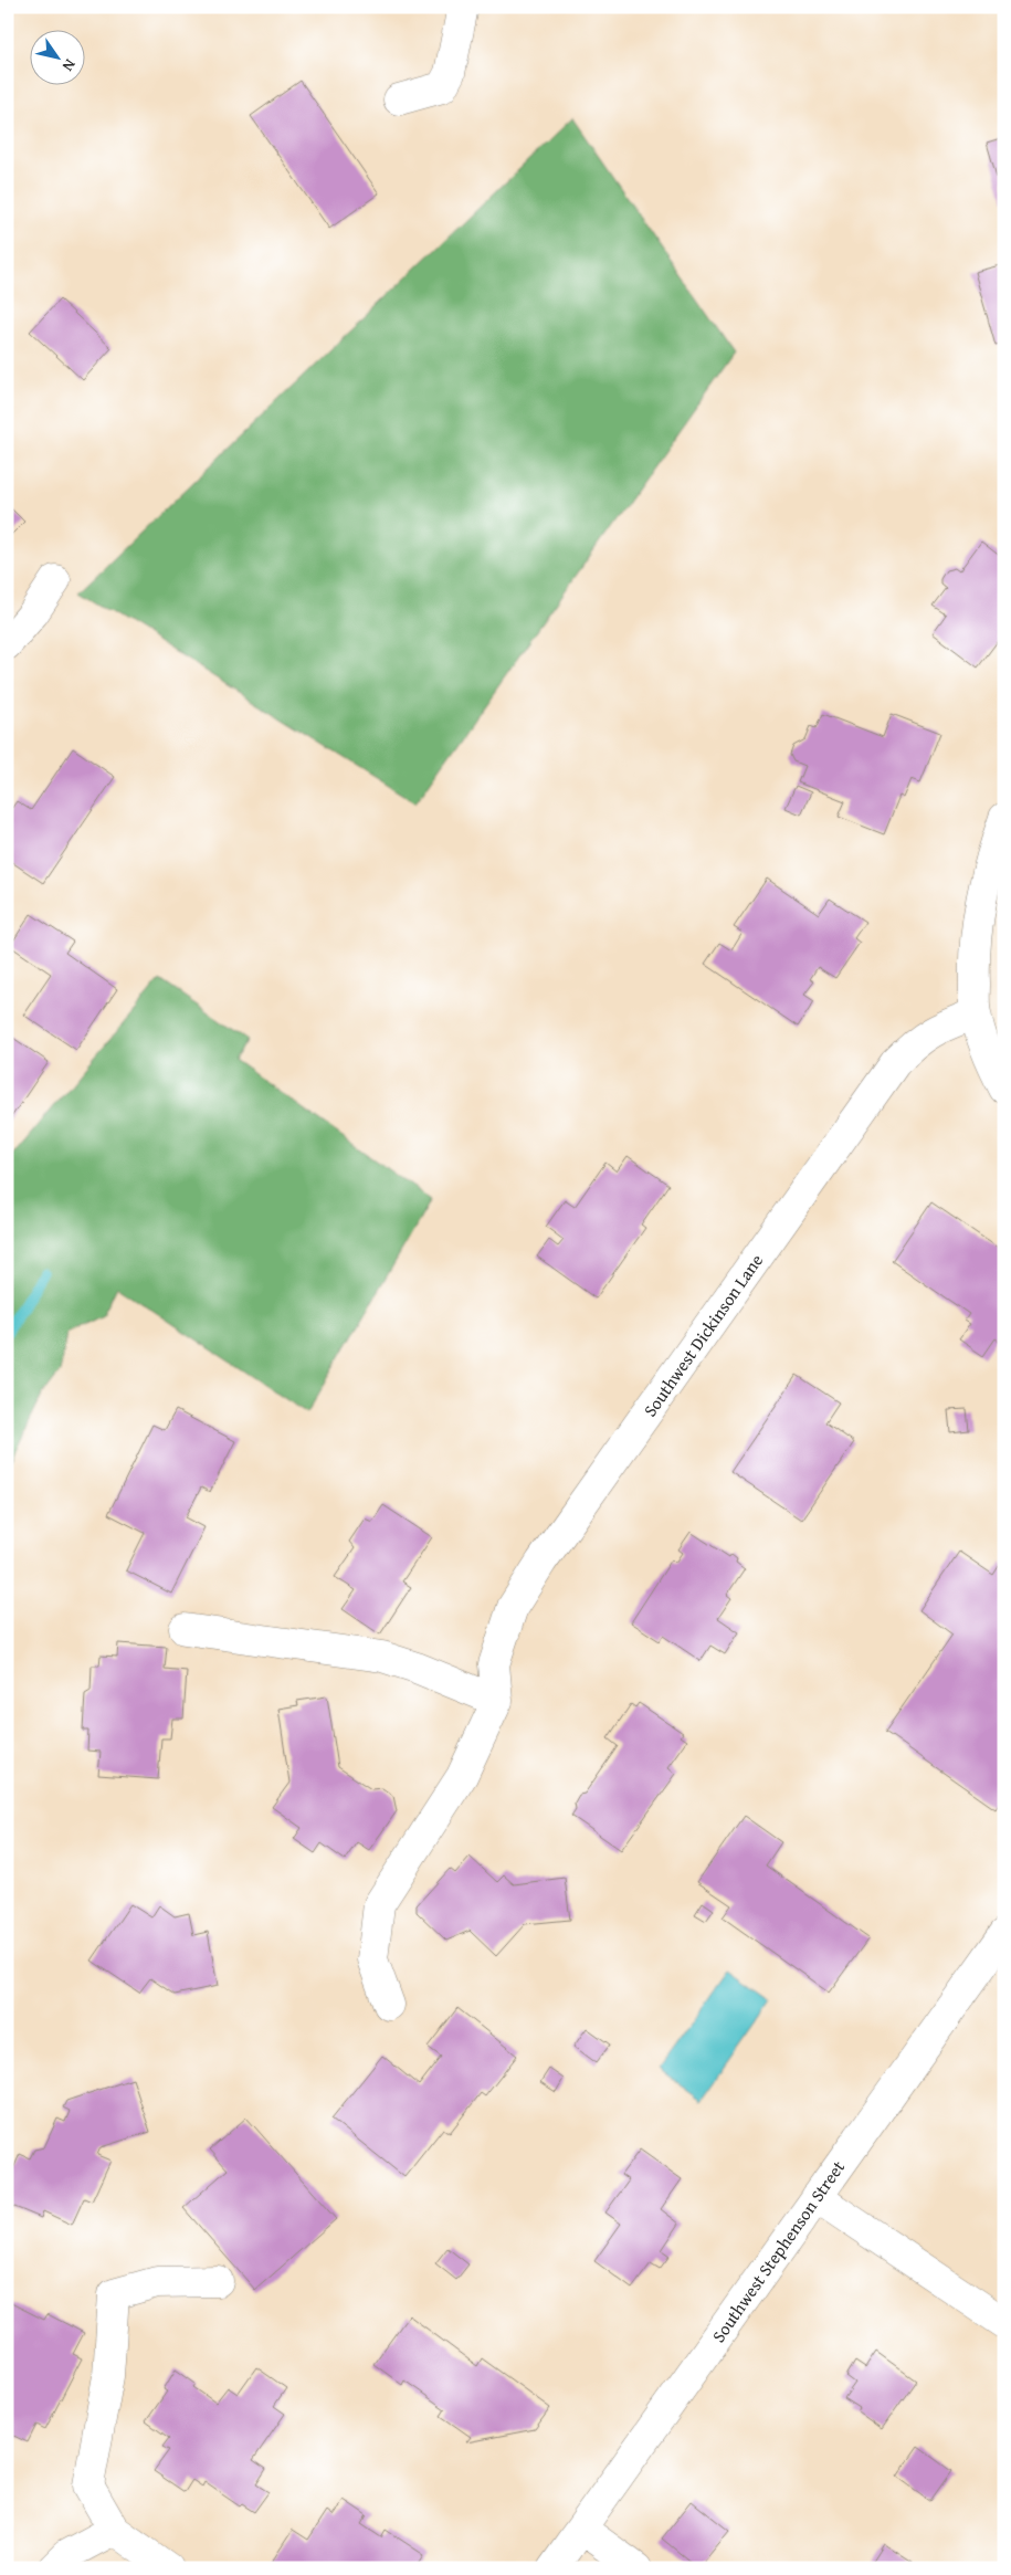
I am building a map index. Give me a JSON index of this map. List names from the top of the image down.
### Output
{
  "streets": {
    "street": ["Southwest Dickinson Lane", "Southwest Stephenson Street"]
  },
  "north": "bottom right"
}
